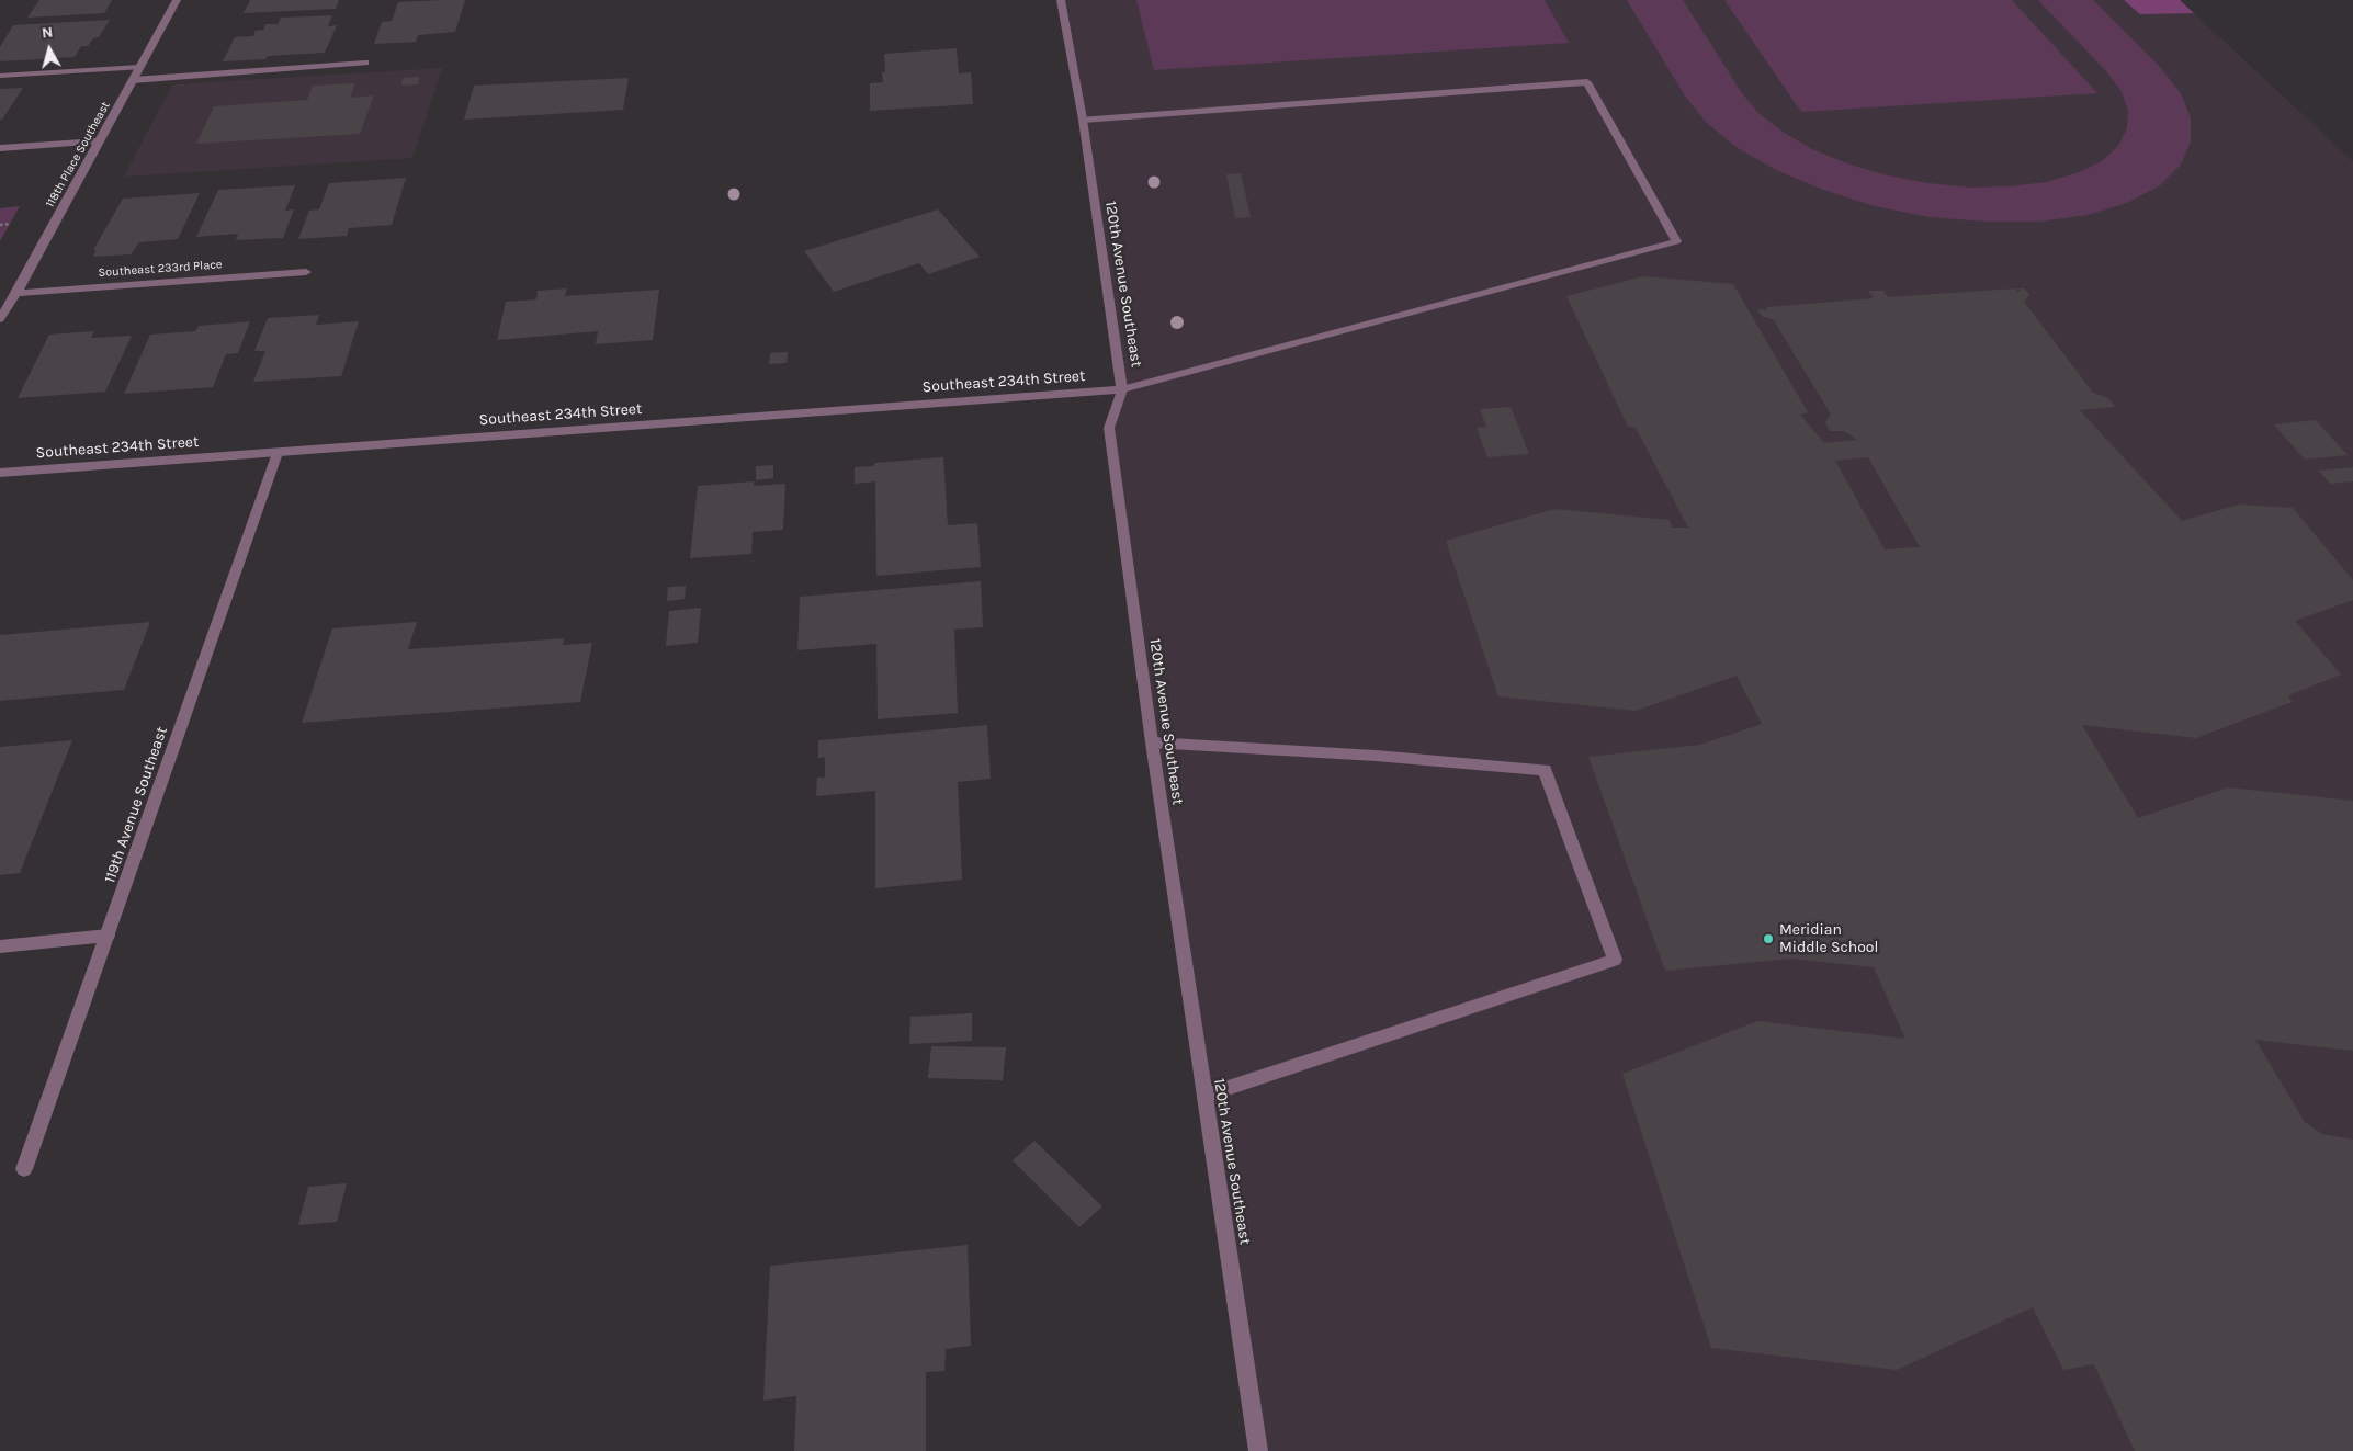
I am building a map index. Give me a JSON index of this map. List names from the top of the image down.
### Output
{
  "streets": {
    "street": [
      "118th Place Southeast",
      "Southeast 233rd Place",
      "120th Avenue Southeast",
      "Southeast 234th Street",
      "119th Avenue Southeast"
    ]
  },
  "crossings": [
    ["118th Place Southeast", "Southeast 233rd Place"],
    ["120th Avenue Southeast", "Southeast 234th Street"],
    ["Southeast 234th Street", "119th Avenue Southeast"]
  ],
  "places": ["Meridian Middle School"],
  "north": "top"
}
